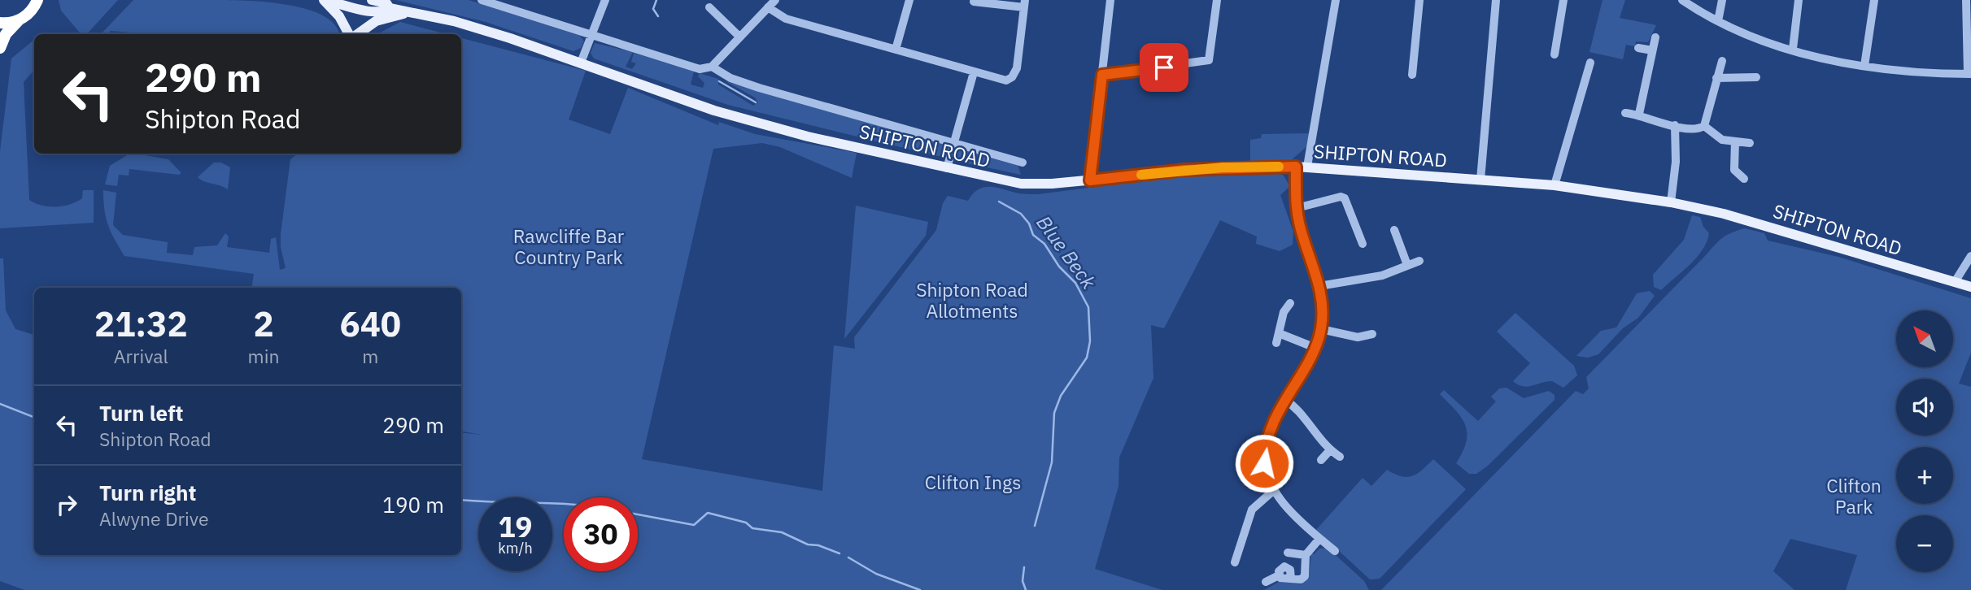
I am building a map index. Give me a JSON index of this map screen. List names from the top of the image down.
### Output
{
  "streets": {
    "main road": ["SHIPTON ROAD"]
  },
  "water": ["Blue Beck"],
  "parks": [
    "Rawcliffe Bar Country Park",
    "Shipton Road Allotments",
    "Clifton Ings",
    "Clifton Park"
  ],
  "north": "top left",
  "page": {
    "turn": ["290 m", "Shipton Road"],
    "eta": [
      "21:32",
      "Arrival",
      "2",
      "min",
      "640",
      "m"
    ],
    "map_buttons": ["+", "−"],
    "list": [
      {
        "name": "Turn left",
        "note": "Shipton Road",
        "value": "290 m"
      },
      {
        "name": "Turn right",
        "note": "Alwyne Drive",
        "value": "190 m"
      }
    ],
    "speed": "19 km/h",
    "limit": "30"
  }
}
